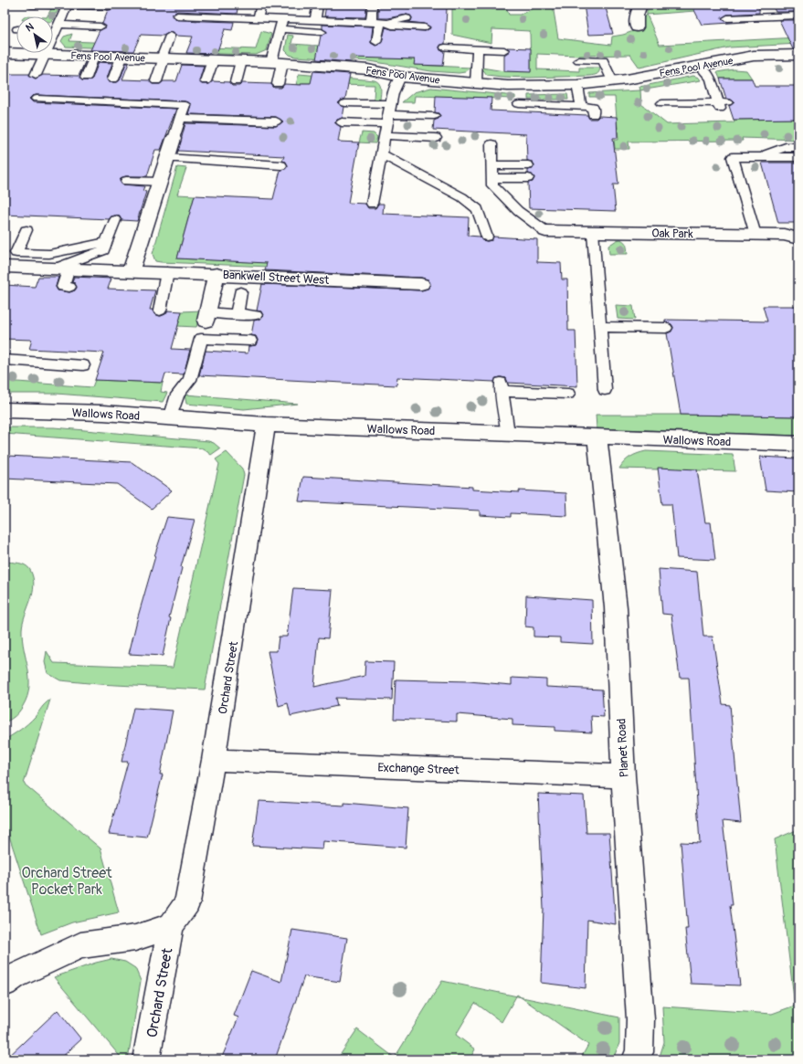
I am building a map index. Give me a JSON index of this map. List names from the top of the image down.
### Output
{
  "streets": {
    "street": [
      "Fens Pool Avenue",
      "Oak Park",
      "Bankwell Street West",
      "Wallows Road",
      "Orchard Street",
      "Planet Road",
      "Exchange Street"
    ]
  },
  "crossings": [
    ["Wallows Road", "Orchard Street"],
    ["Wallows Road", "Planet Road"],
    ["Orchard Street", "Exchange Street"],
    ["Planet Road", "Exchange Street"]
  ],
  "parks": ["Orchard Street Pocket Park"],
  "north": "top left"
}
